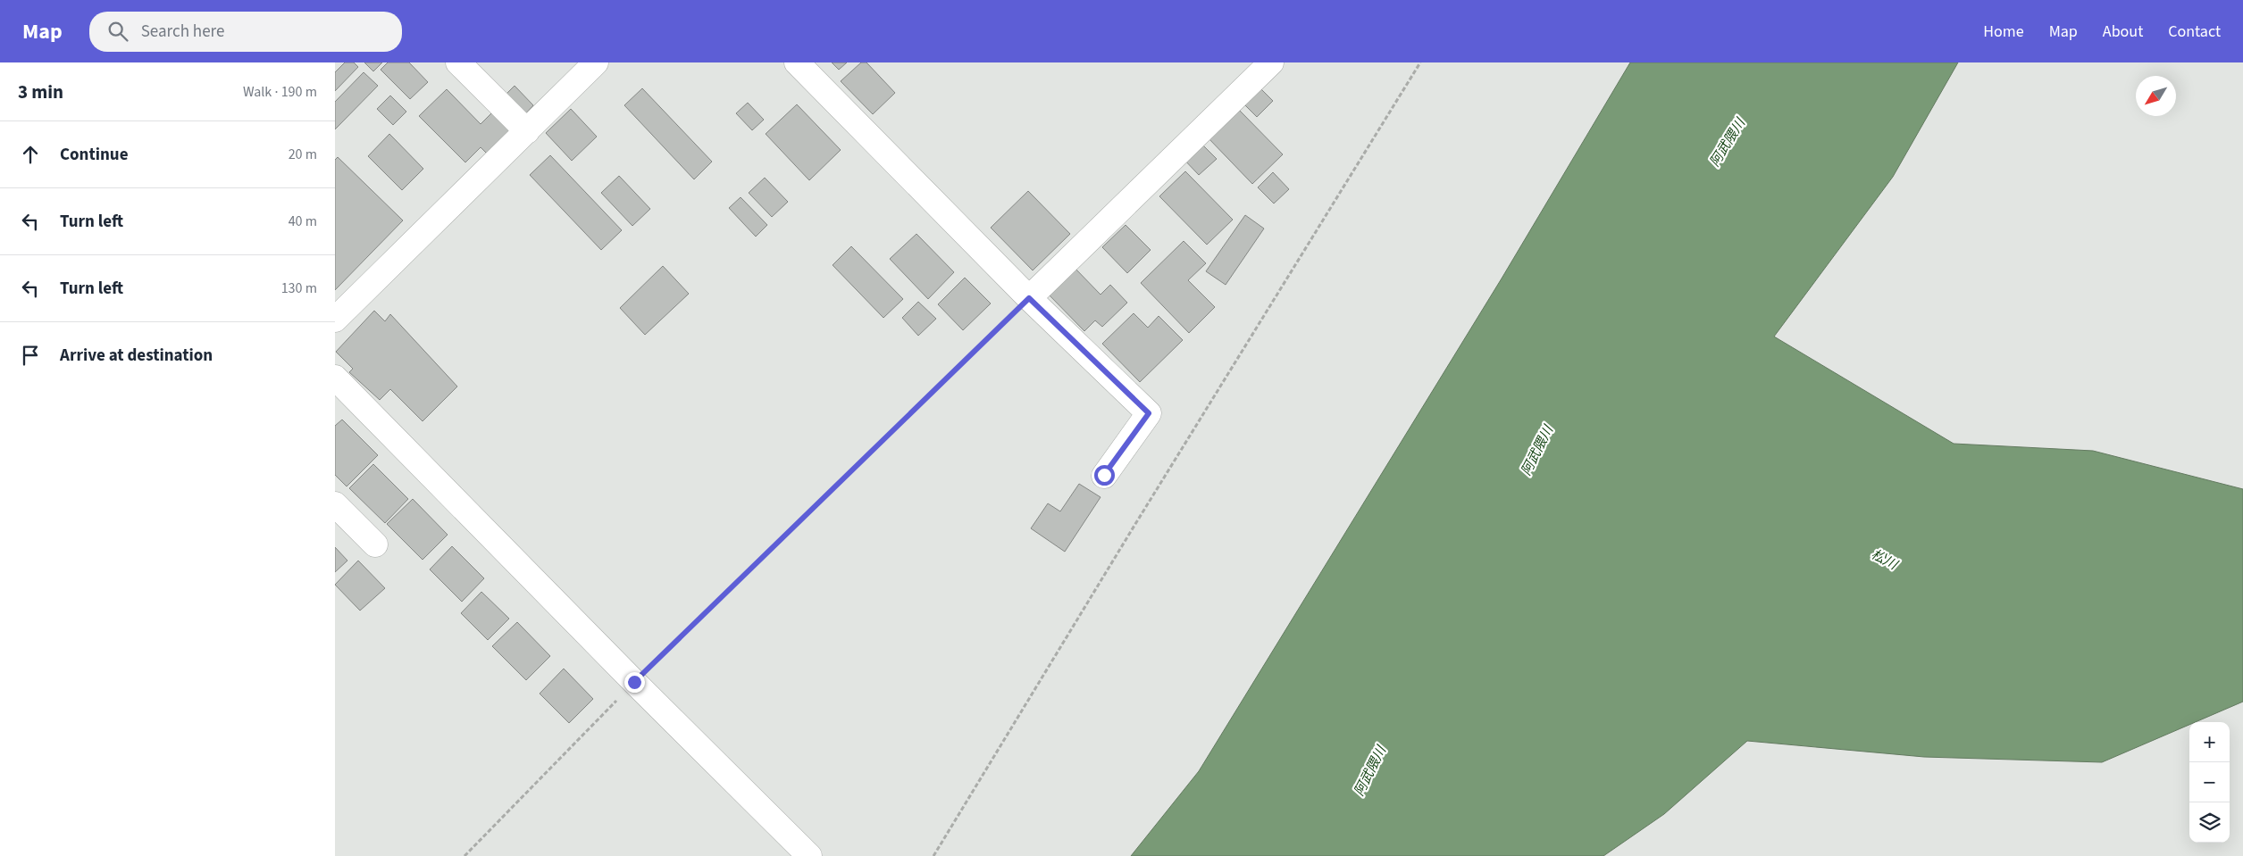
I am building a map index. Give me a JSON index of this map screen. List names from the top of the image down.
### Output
{
  "water": ["阿武隈川", "松川"],
  "north": "bottom left",
  "page": {
    "header": "Map",
    "search": "Search here",
    "nav": [
      "Home",
      "Map",
      "About",
      "Contact"
    ],
    "heading": ["3 min", "Walk · 190 m"],
    "list": [
      ["Continue", "20 m"],
      ["Turn left", "40 m"],
      ["Turn left", "130 m"],
      "Arrive at destination"
    ],
    "map_buttons": ["+", "−"]
  }
}
